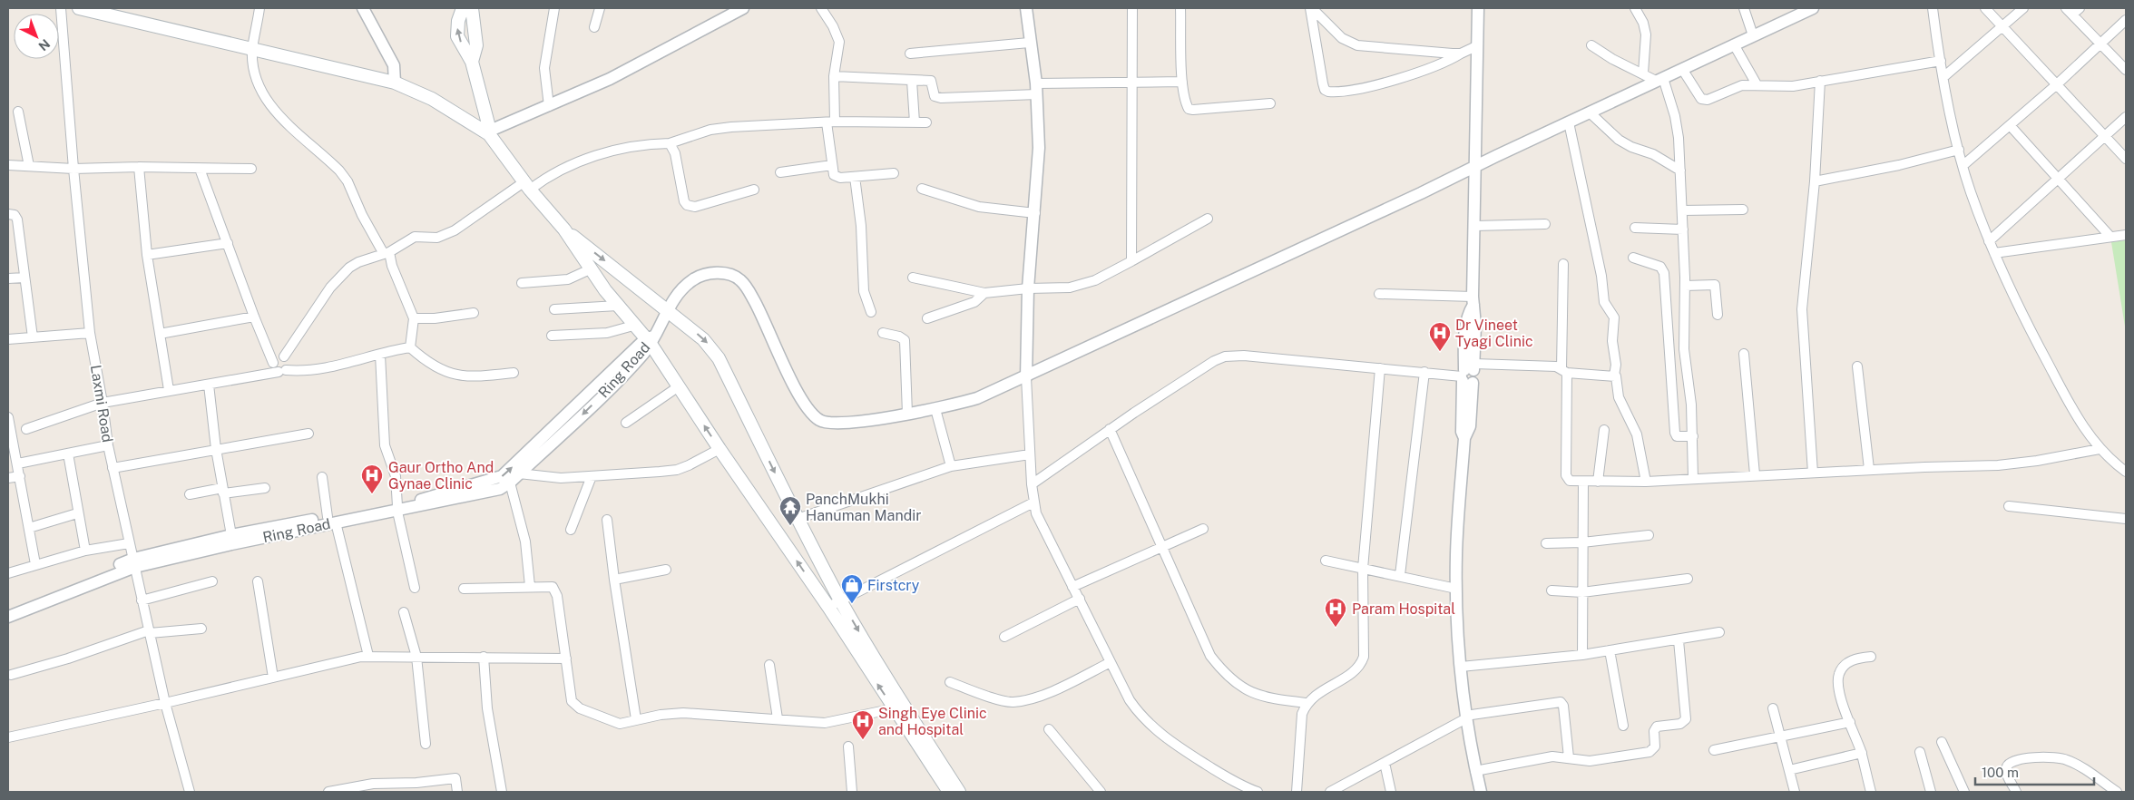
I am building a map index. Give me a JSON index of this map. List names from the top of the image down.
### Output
{
  "streets": {
    "street": ["Ring Road", "Laxmi Road"]
  },
  "crossings": [
    ["Ring Road", "Laxmi Road"]
  ],
  "places": {
    "hospital": [
      "Dr Vineet Tyagi Clinic",
      "Gaur Ortho And Gynae Clinic",
      "Param Hospital",
      "Singh Eye Clinic and Hospital"
    ],
    "temple": ["PanchMukhi Hanuman Mandir"],
    "shop": ["Firstcry"]
  },
  "scale_bar": "100 m",
  "north": "bottom right"
}
